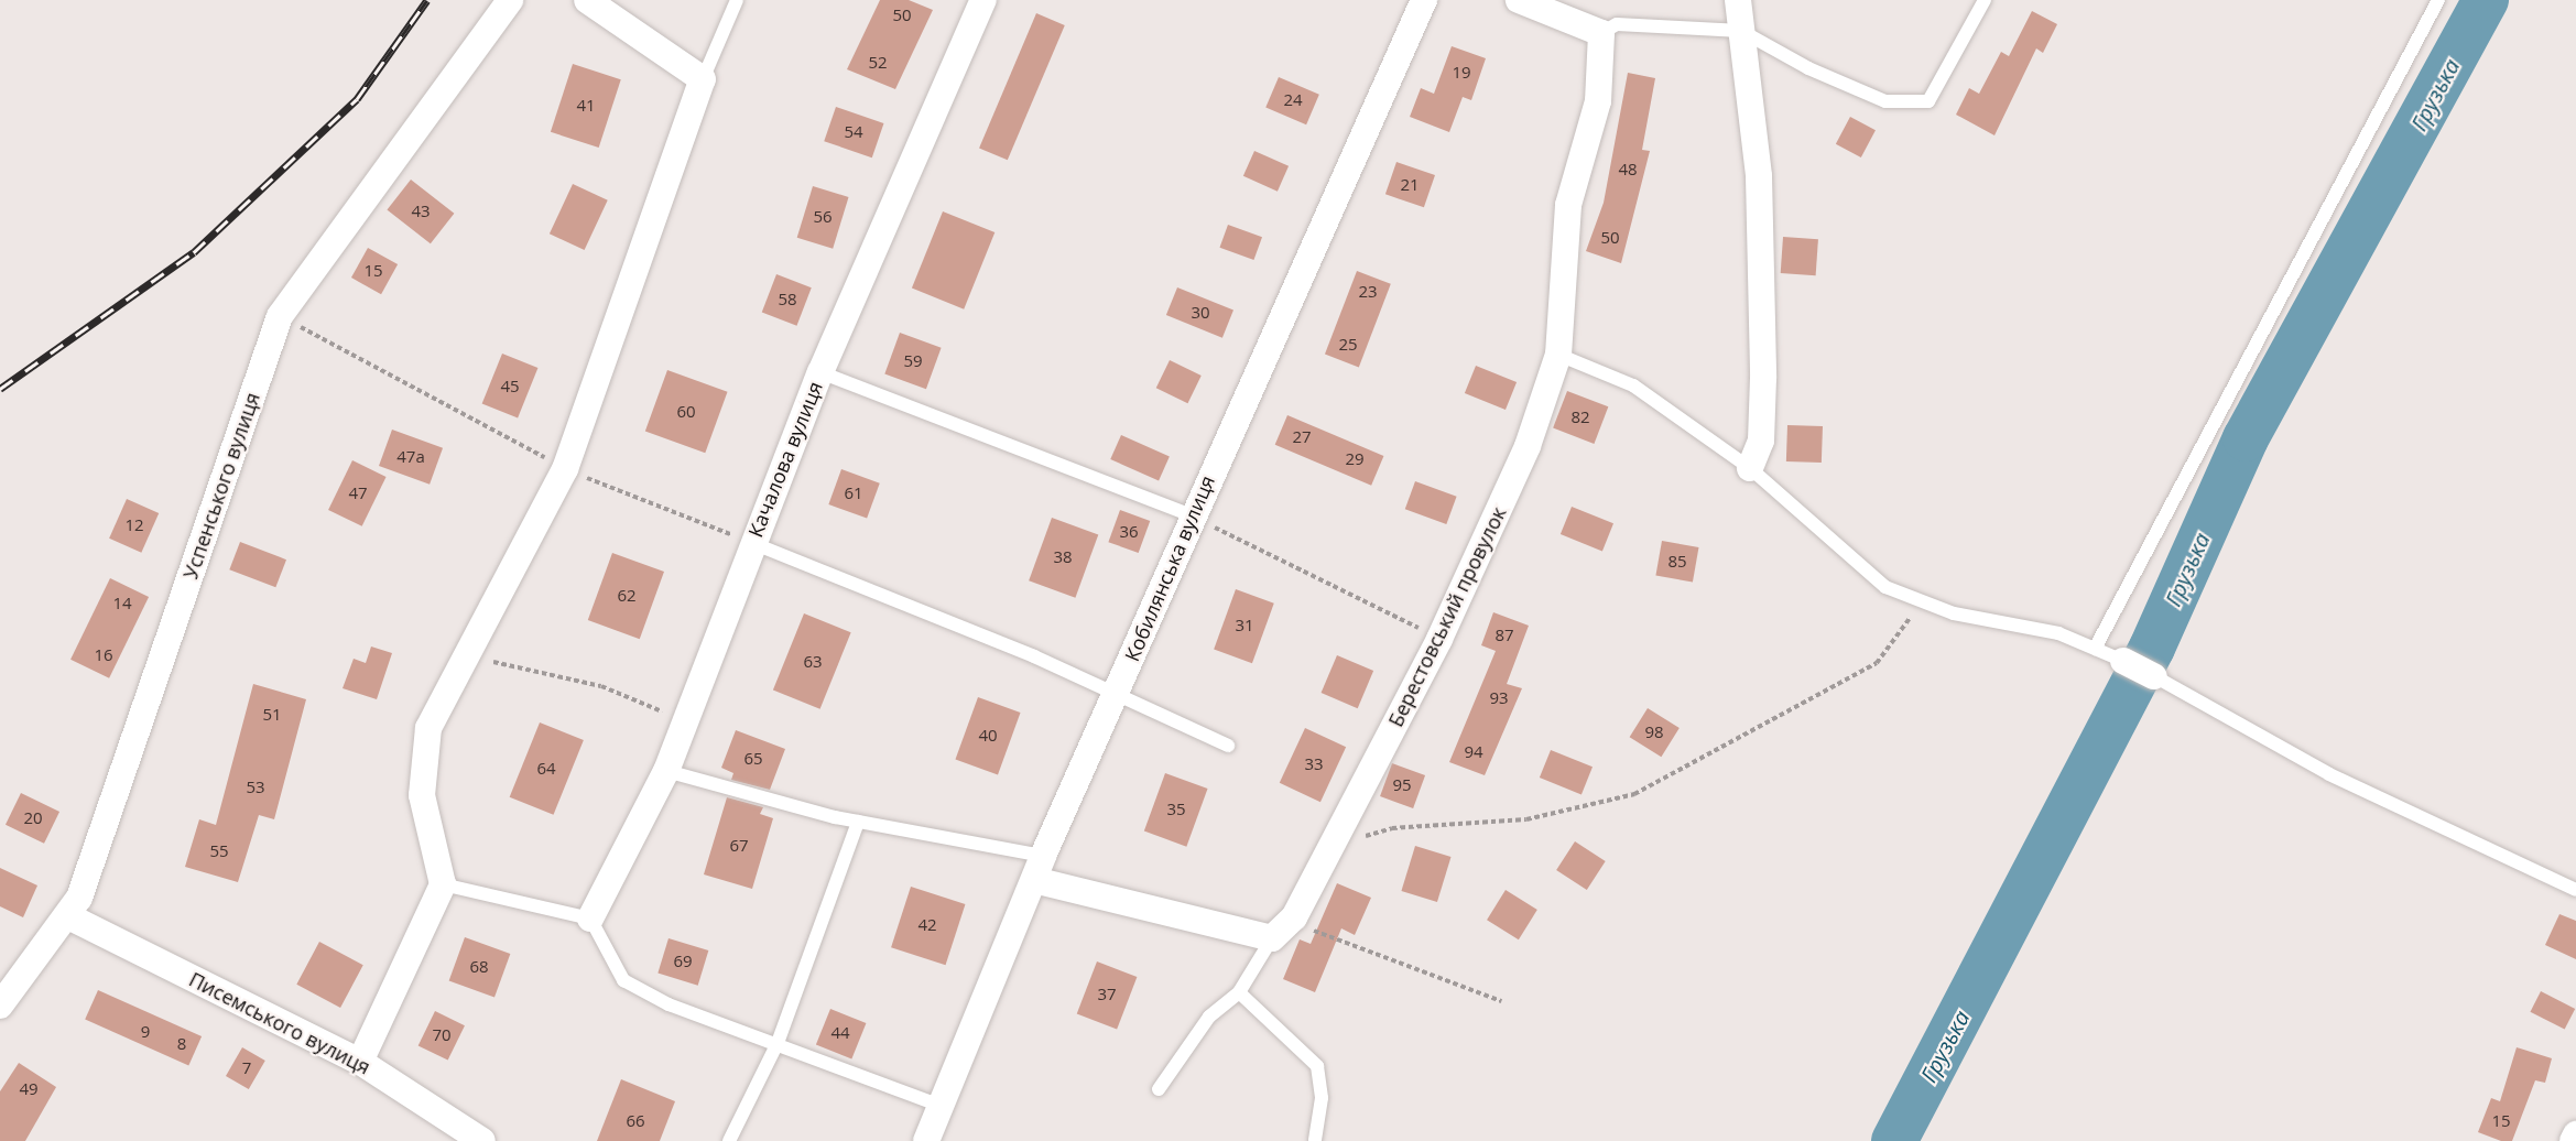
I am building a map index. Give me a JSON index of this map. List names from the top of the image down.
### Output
{
  "streets": {
    "street": [
      "Качалова вулиця",
      "Успенського вулиця",
      "Кобилянська вулиця",
      "Берестовський провулок",
      "Писемського вулиця"
    ]
  },
  "crossings": [
    ["Успенського вулиця", "Писемського вулиця"]
  ],
  "water": ["Грузька"],
  "house_numbers": [
    "50",
    "52",
    "19",
    "24",
    "41",
    "54",
    "48",
    "21",
    "43",
    "56",
    "50",
    "15",
    "23",
    "58",
    "30",
    "25",
    "59",
    "45",
    "60",
    "82",
    "27",
    "47а",
    "29",
    "47",
    "61",
    "12",
    "36",
    "38",
    "85",
    "62",
    "14",
    "31",
    "87",
    "16",
    "63",
    "93",
    "51",
    "98",
    "40",
    "94",
    "65",
    "33",
    "64",
    "95",
    "53",
    "35",
    "20",
    "67",
    "55",
    "42",
    "69",
    "68",
    "37",
    "9",
    "44",
    "70",
    "8",
    "7",
    "49",
    "66",
    "15"
  ]
}
